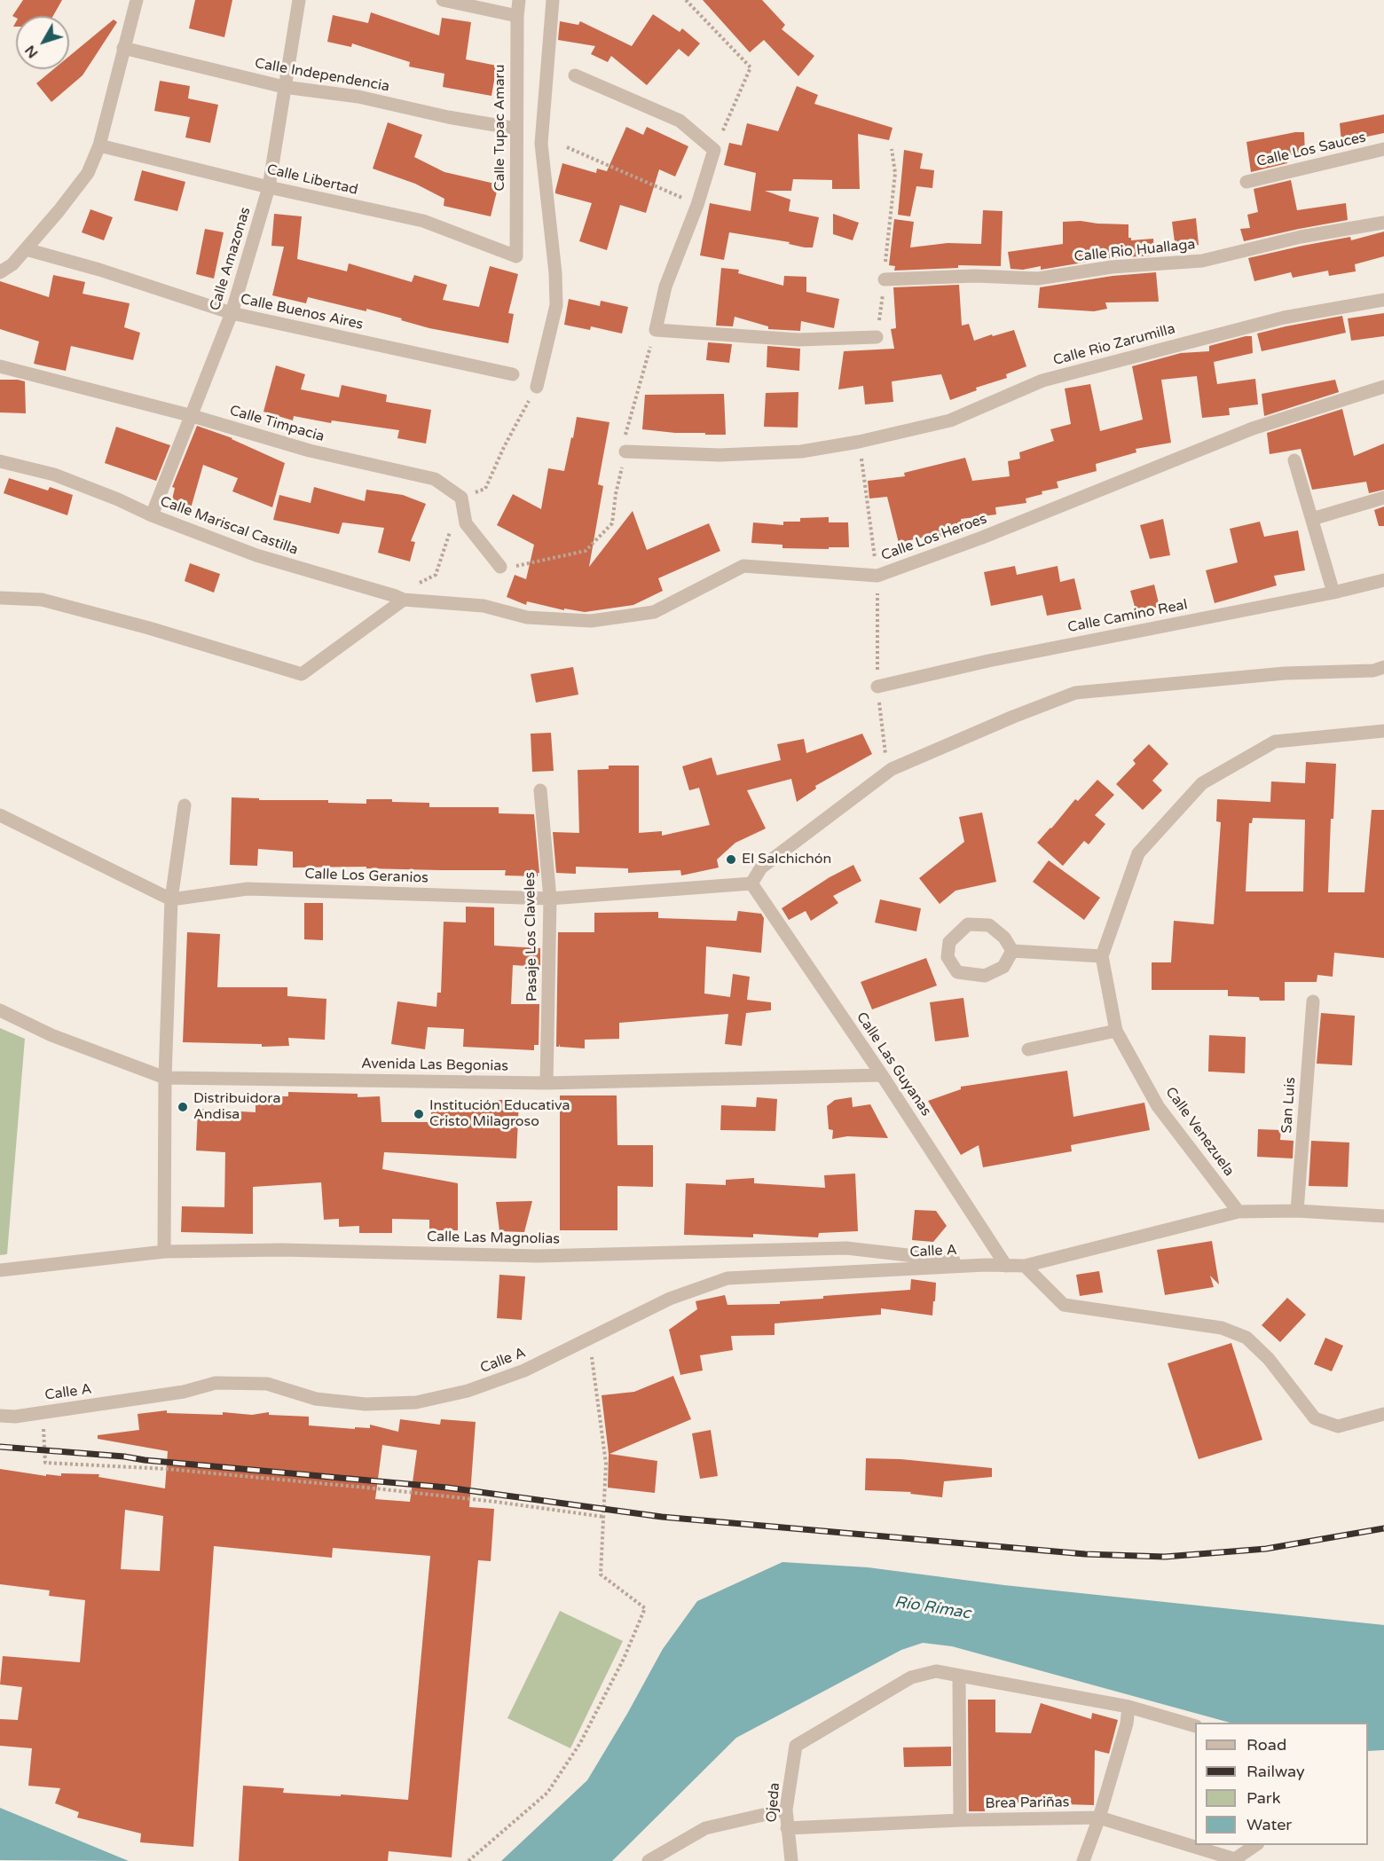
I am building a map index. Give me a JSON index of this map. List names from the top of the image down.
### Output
{
  "streets": {
    "street": [
      "Calle Independencia",
      "Calle Tupac Amaru",
      "Calle Los Sauces",
      "Calle Libertad",
      "Calle Rio Huallaga",
      "Calle Amazonas",
      "Calle Buenos Aires",
      "Calle Rio Zarumilla",
      "Calle Timpacia",
      "Calle Mariscal Castilla",
      "Calle Los Heroes",
      "Calle Camino Real",
      "Calle Los Geranios",
      "Pasaje Los Claveles",
      "Calle Las Guyanas",
      "Avenida Las Begonias",
      "San Luis",
      "Calle Venezuela",
      "Calle Las Magnolias",
      "Calle A",
      "Ojeda",
      "Brea Pariñas"
    ]
  },
  "crossings": [
    ["Calle Independencia", "Calle Tupac Amaru"],
    ["Calle Independencia", "Calle Amazonas"],
    ["Calle Tupac Amaru", "Calle Libertad"],
    ["Calle Libertad", "Calle Amazonas"],
    ["Calle Amazonas", "Calle Buenos Aires"],
    ["Calle Amazonas", "Calle Timpacia"],
    ["Calle Amazonas", "Calle Mariscal Castilla"],
    ["Calle Mariscal Castilla", "Calle Los Heroes"],
    ["Calle Los Geranios", "Pasaje Los Claveles"],
    ["Calle Los Geranios", "Calle Las Guyanas"],
    ["Pasaje Los Claveles", "Avenida Las Begonias"],
    ["Calle Las Guyanas", "Avenida Las Begonias"],
    ["Calle Las Guyanas", "Calle A"],
    ["San Luis", "Calle A"],
    ["Calle Venezuela", "Calle A"],
    ["Calle Las Magnolias", "Calle A"],
    ["Ojeda", "Brea Pariñas"]
  ],
  "water": ["Río Rímac"],
  "places": ["El Salchichón", "Distribuidora Andisa", "Institución Educativa Cristo Milagroso"],
  "legend": [
    "Road",
    "Railway",
    "Park",
    "Water"
  ],
  "north": "bottom left"
}
